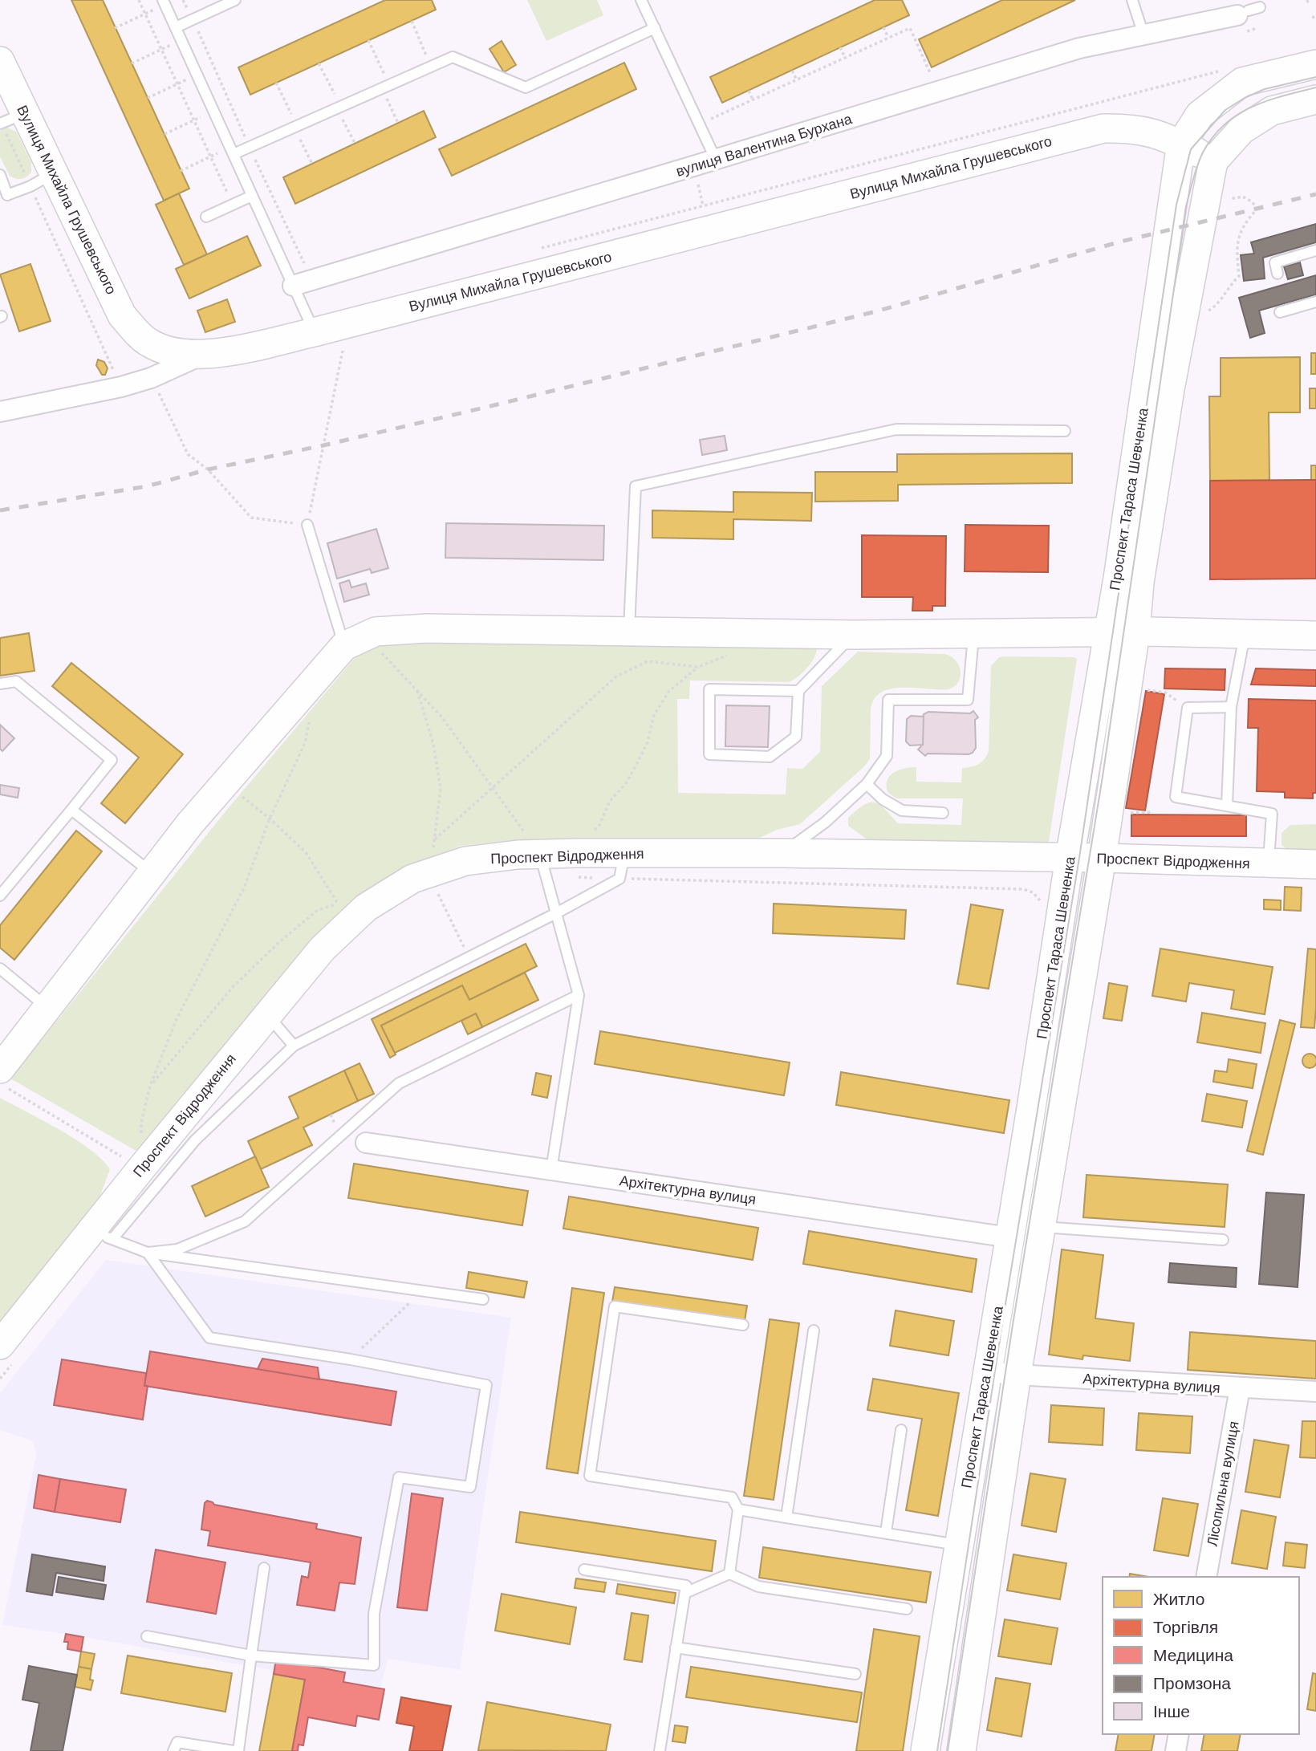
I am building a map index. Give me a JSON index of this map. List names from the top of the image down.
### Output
{
  "streets": {
    "main road": ["Вулиця Михайла Грушевського", "Проспект Тараса Шевченка", "Проспект Відродження"],
    "street": ["вулиця Валентина Бурхана", "Архітектурна вулиця", "Лісопильна вулиця"]
  },
  "crossings": [
    ["Вулиця Михайла Грушевського", "Проспект Тараса Шевченка"],
    ["Проспект Тараса Шевченка", "Проспект Відродження"],
    ["Проспект Тараса Шевченка", "Архітектурна вулиця"],
    ["Архітектурна вулиця", "Лісопильна вулиця"]
  ],
  "legend": [
    "Житло",
    "Торгівля",
    "Медицина",
    "Промзона",
    "Інше"
  ]
}
